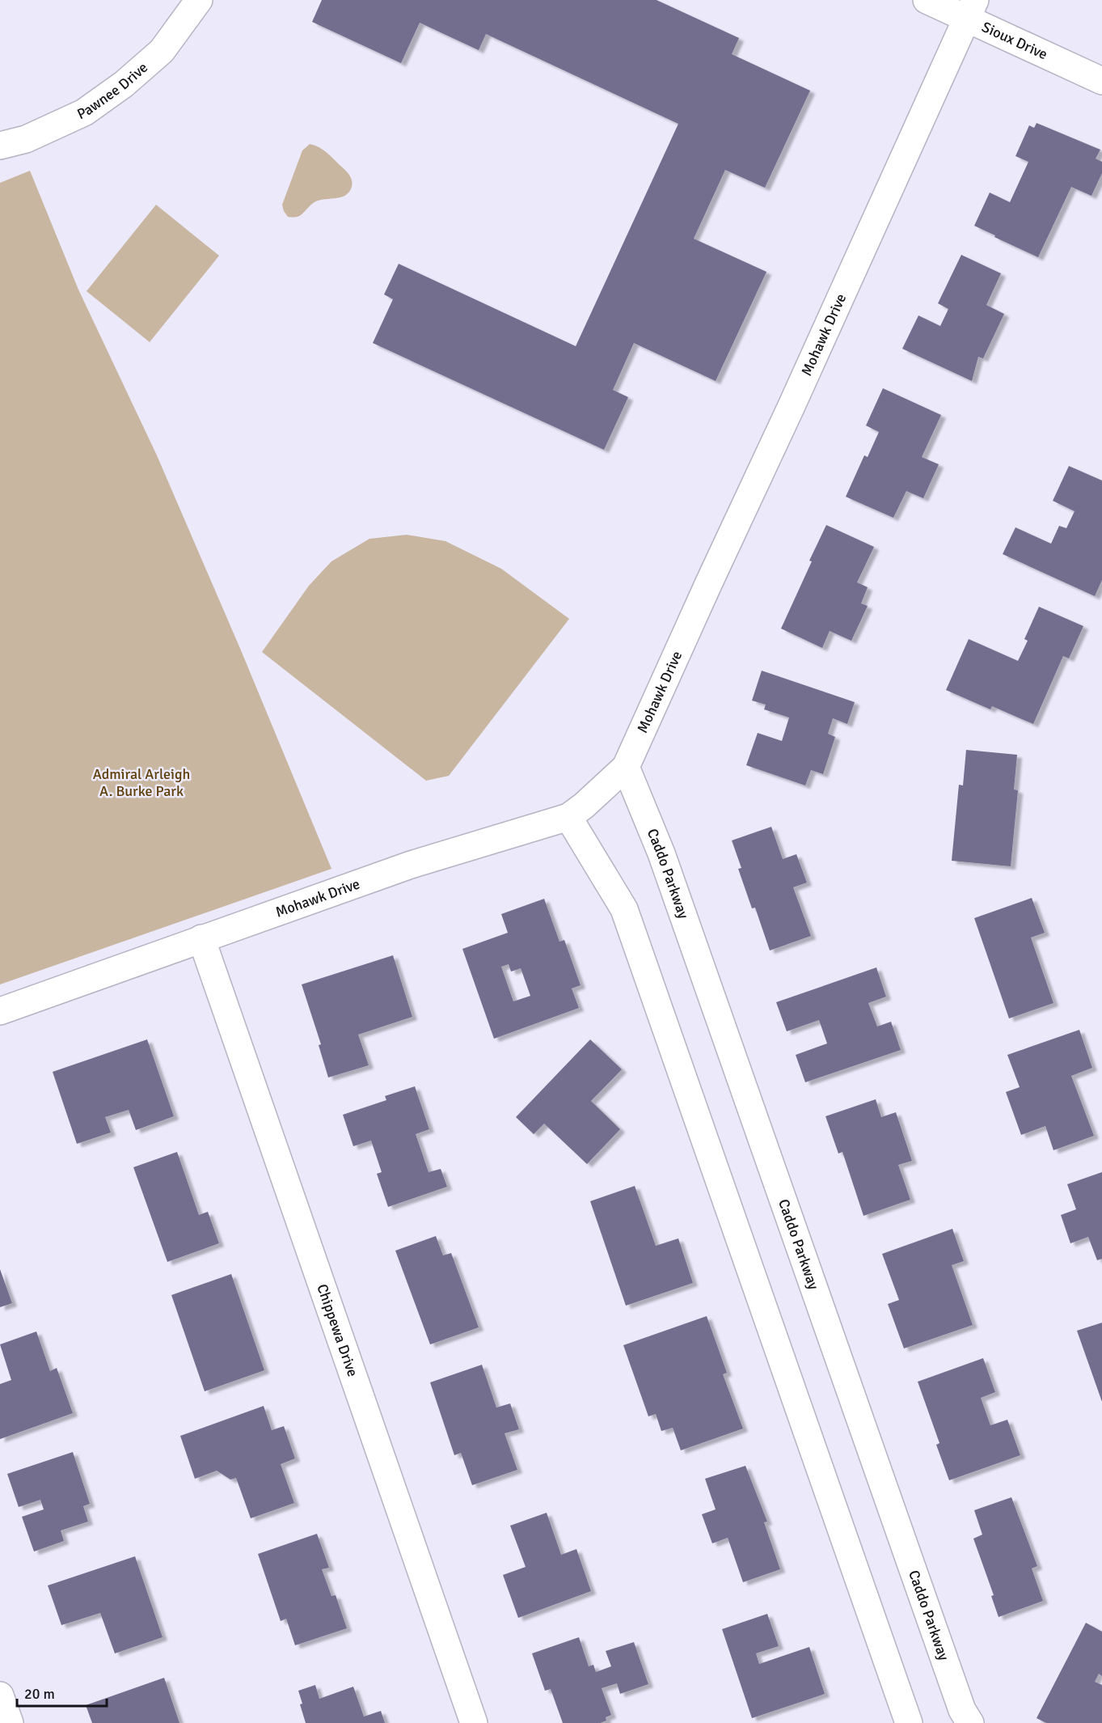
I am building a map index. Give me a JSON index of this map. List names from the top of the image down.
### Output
{
  "streets": {
    "street": [
      "Sioux Drive",
      "Pawnee Drive",
      "Mohawk Drive",
      "Caddo Parkway",
      "Chippewa Drive"
    ]
  },
  "crossings": [
    ["Sioux Drive", "Mohawk Drive"],
    ["Mohawk Drive", "Caddo Parkway"],
    ["Mohawk Drive", "Chippewa Drive"]
  ],
  "parks": ["Admiral Arleigh A. Burke Park"],
  "scale_bar": "20 m"
}
